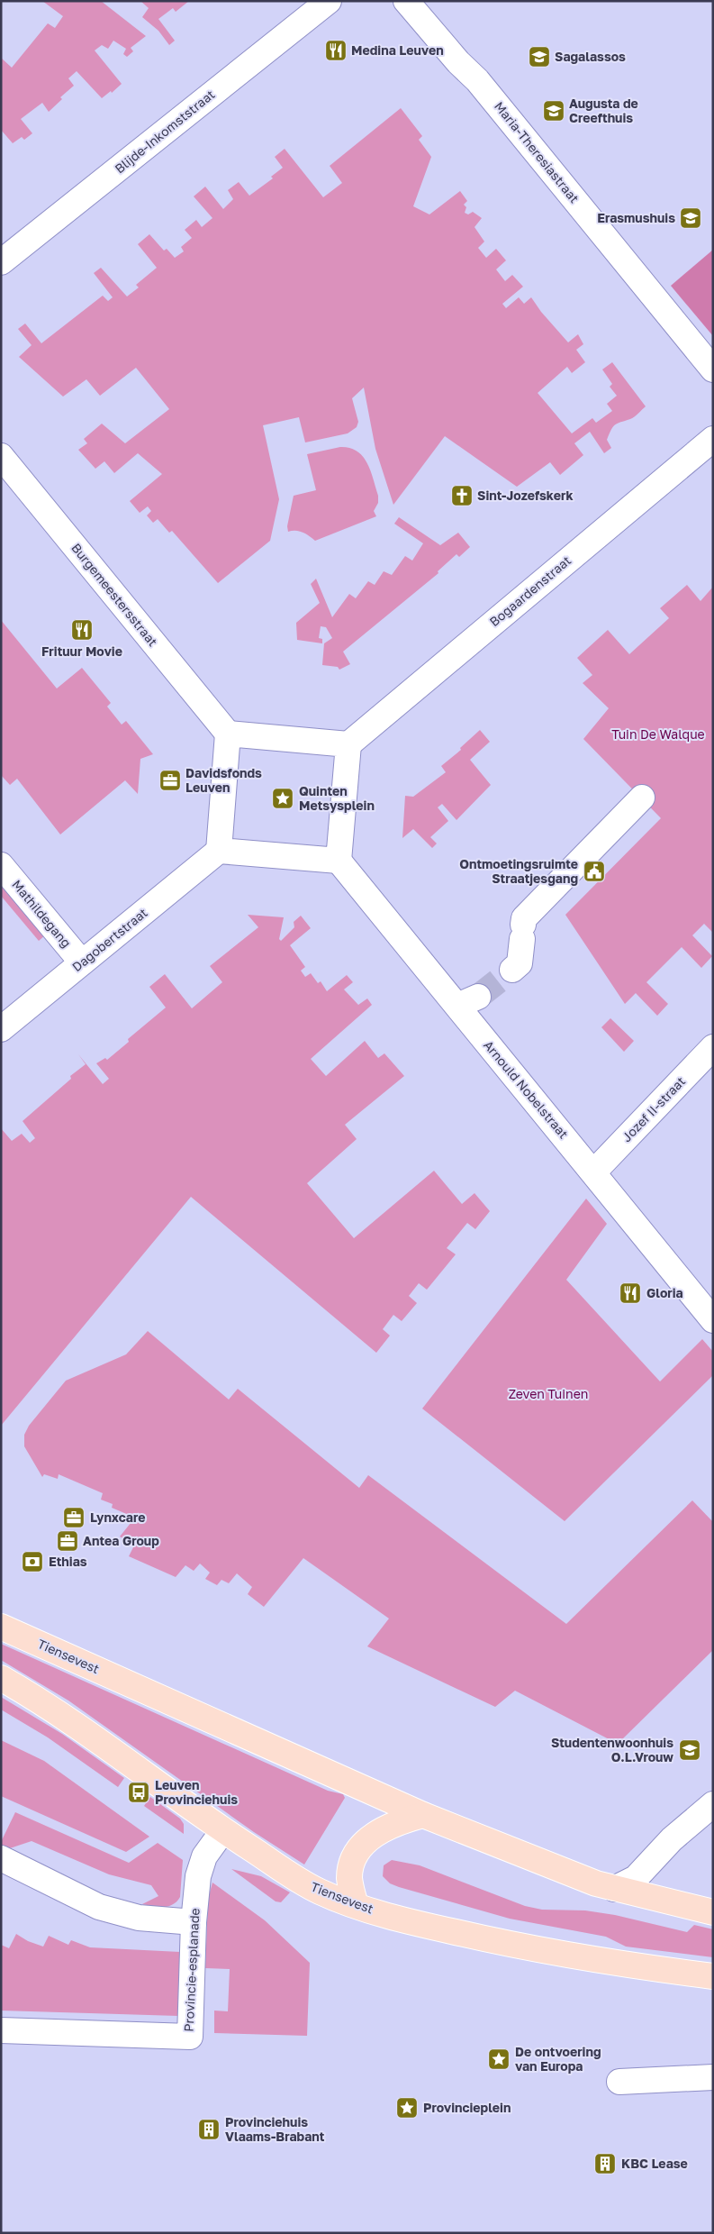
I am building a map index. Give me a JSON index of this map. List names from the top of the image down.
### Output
{
  "streets": {
    "main road": ["Tiensevest"],
    "street": [
      "Blijde-Inkomststraat",
      "Maria-Theresiastraat",
      "Bogaardenstraat",
      "Burgemeestersstraat",
      "Mathildegang",
      "Dagobertstraat",
      "Arnould Nobelstraat",
      "Jozef II-straat",
      "Provincie-esplanade"
    ]
  },
  "crossings": [
    ["Mathildegang", "Dagobertstraat"],
    ["Arnould Nobelstraat", "Jozef II-straat"],
    ["Tiensevest", "Provincie-esplanade"]
  ],
  "parks": ["Tuin De Walque", "Zeven Tuinen"],
  "places": {
    "restaurant": ["Medina Leuven", "Frituur Movie", "Gloria"],
    "school or university": [
      "Sagalassos",
      "Augusta de Creefthuis",
      "Erasmushuis",
      "Studentenwoonhuis O.L.Vrouw"
    ],
    "church": ["Sint-Jozefskerk"],
    "office": ["Davidsfonds Leuven", "Lynxcare", "Antea Group"],
    "place": ["Quinten Metsysplein", "De ontvoering van Europa", "Provincieplein"],
    "public building": ["Ontmoetingsruimte Straatjesgang"],
    "bank": ["Ethias"],
    "bus stop": ["Leuven Provinciehuis"],
    "building": ["Provinciehuis Vlaams-Brabant", "KBC Lease"]
  }
}
